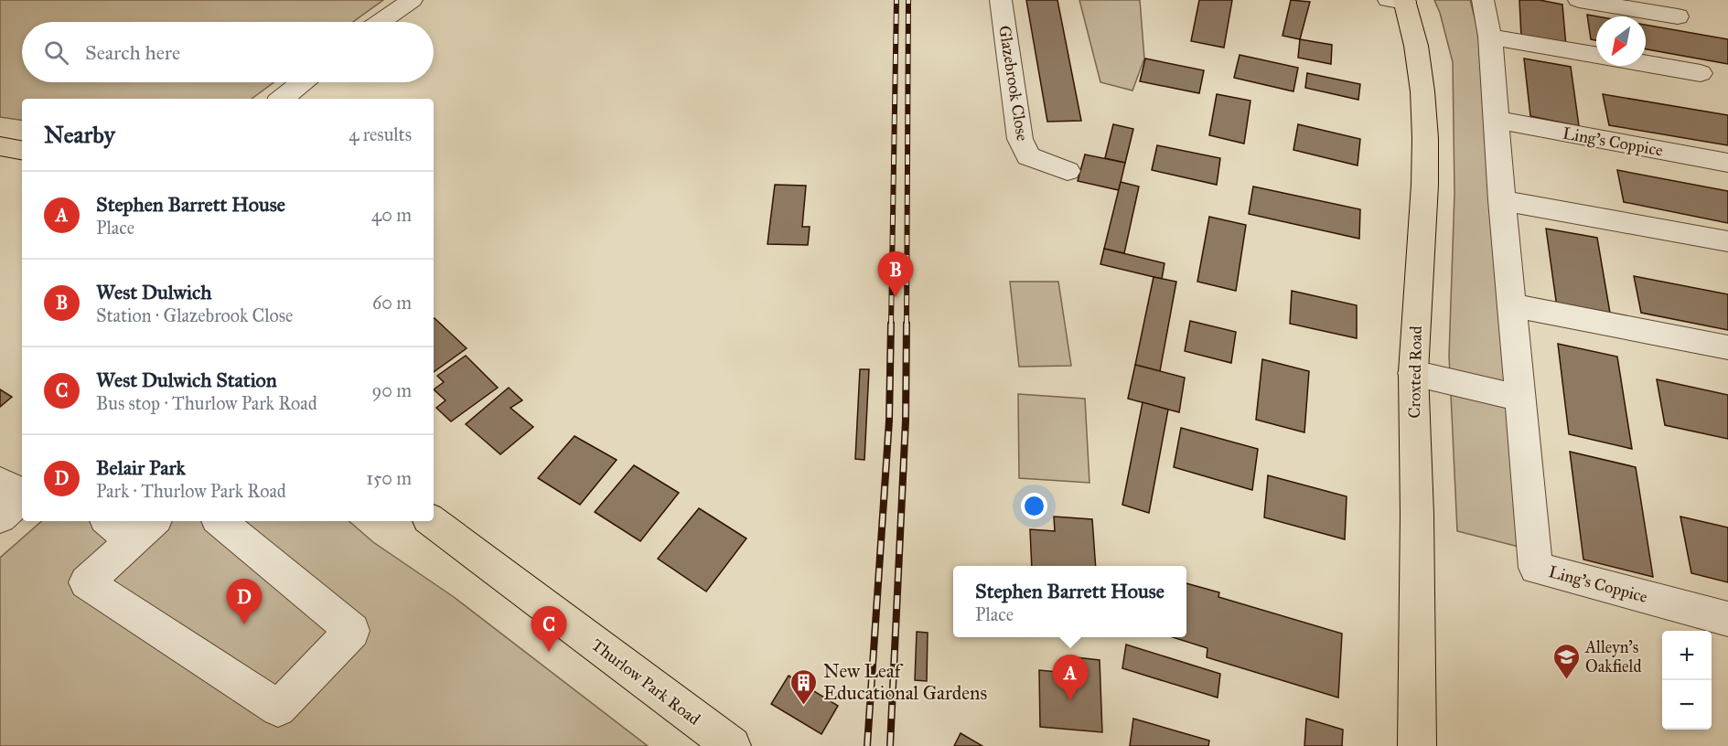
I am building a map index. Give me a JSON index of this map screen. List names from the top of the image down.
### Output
{
  "streets": {
    "main road": ["Croxted Road", "Thurlow Park Road"],
    "street": ["Glazebrook Close", "Ling's Coppice"]
  },
  "places": {
    "school or university": ["Alleyn's Oakfield"],
    "building": ["New Leaf Educational Gardens"]
  },
  "north": "bottom left",
  "page": {
    "search": "Search here",
    "heading": ["Nearby", "4 results"],
    "list": [
      {
        "mark": "A",
        "name": "Stephen Barrett House",
        "note": "Place",
        "value": "40 m"
      },
      {
        "mark": "B",
        "name": "West Dulwich",
        "note": "Station · Glazebrook Close",
        "value": "60 m"
      },
      {
        "mark": "C",
        "name": "West Dulwich Station",
        "note": "Bus stop · Thurlow Park Road",
        "value": "90 m"
      },
      {
        "mark": "D",
        "name": "Belair Park",
        "note": "Park · Thurlow Park Road",
        "value": "150 m"
      }
    ],
    "pins": [
      "B",
      "D",
      "C",
      "A"
    ],
    "popup": ["Stephen Barrett House", "Place"],
    "map_buttons": ["+", "−"]
  }
}
